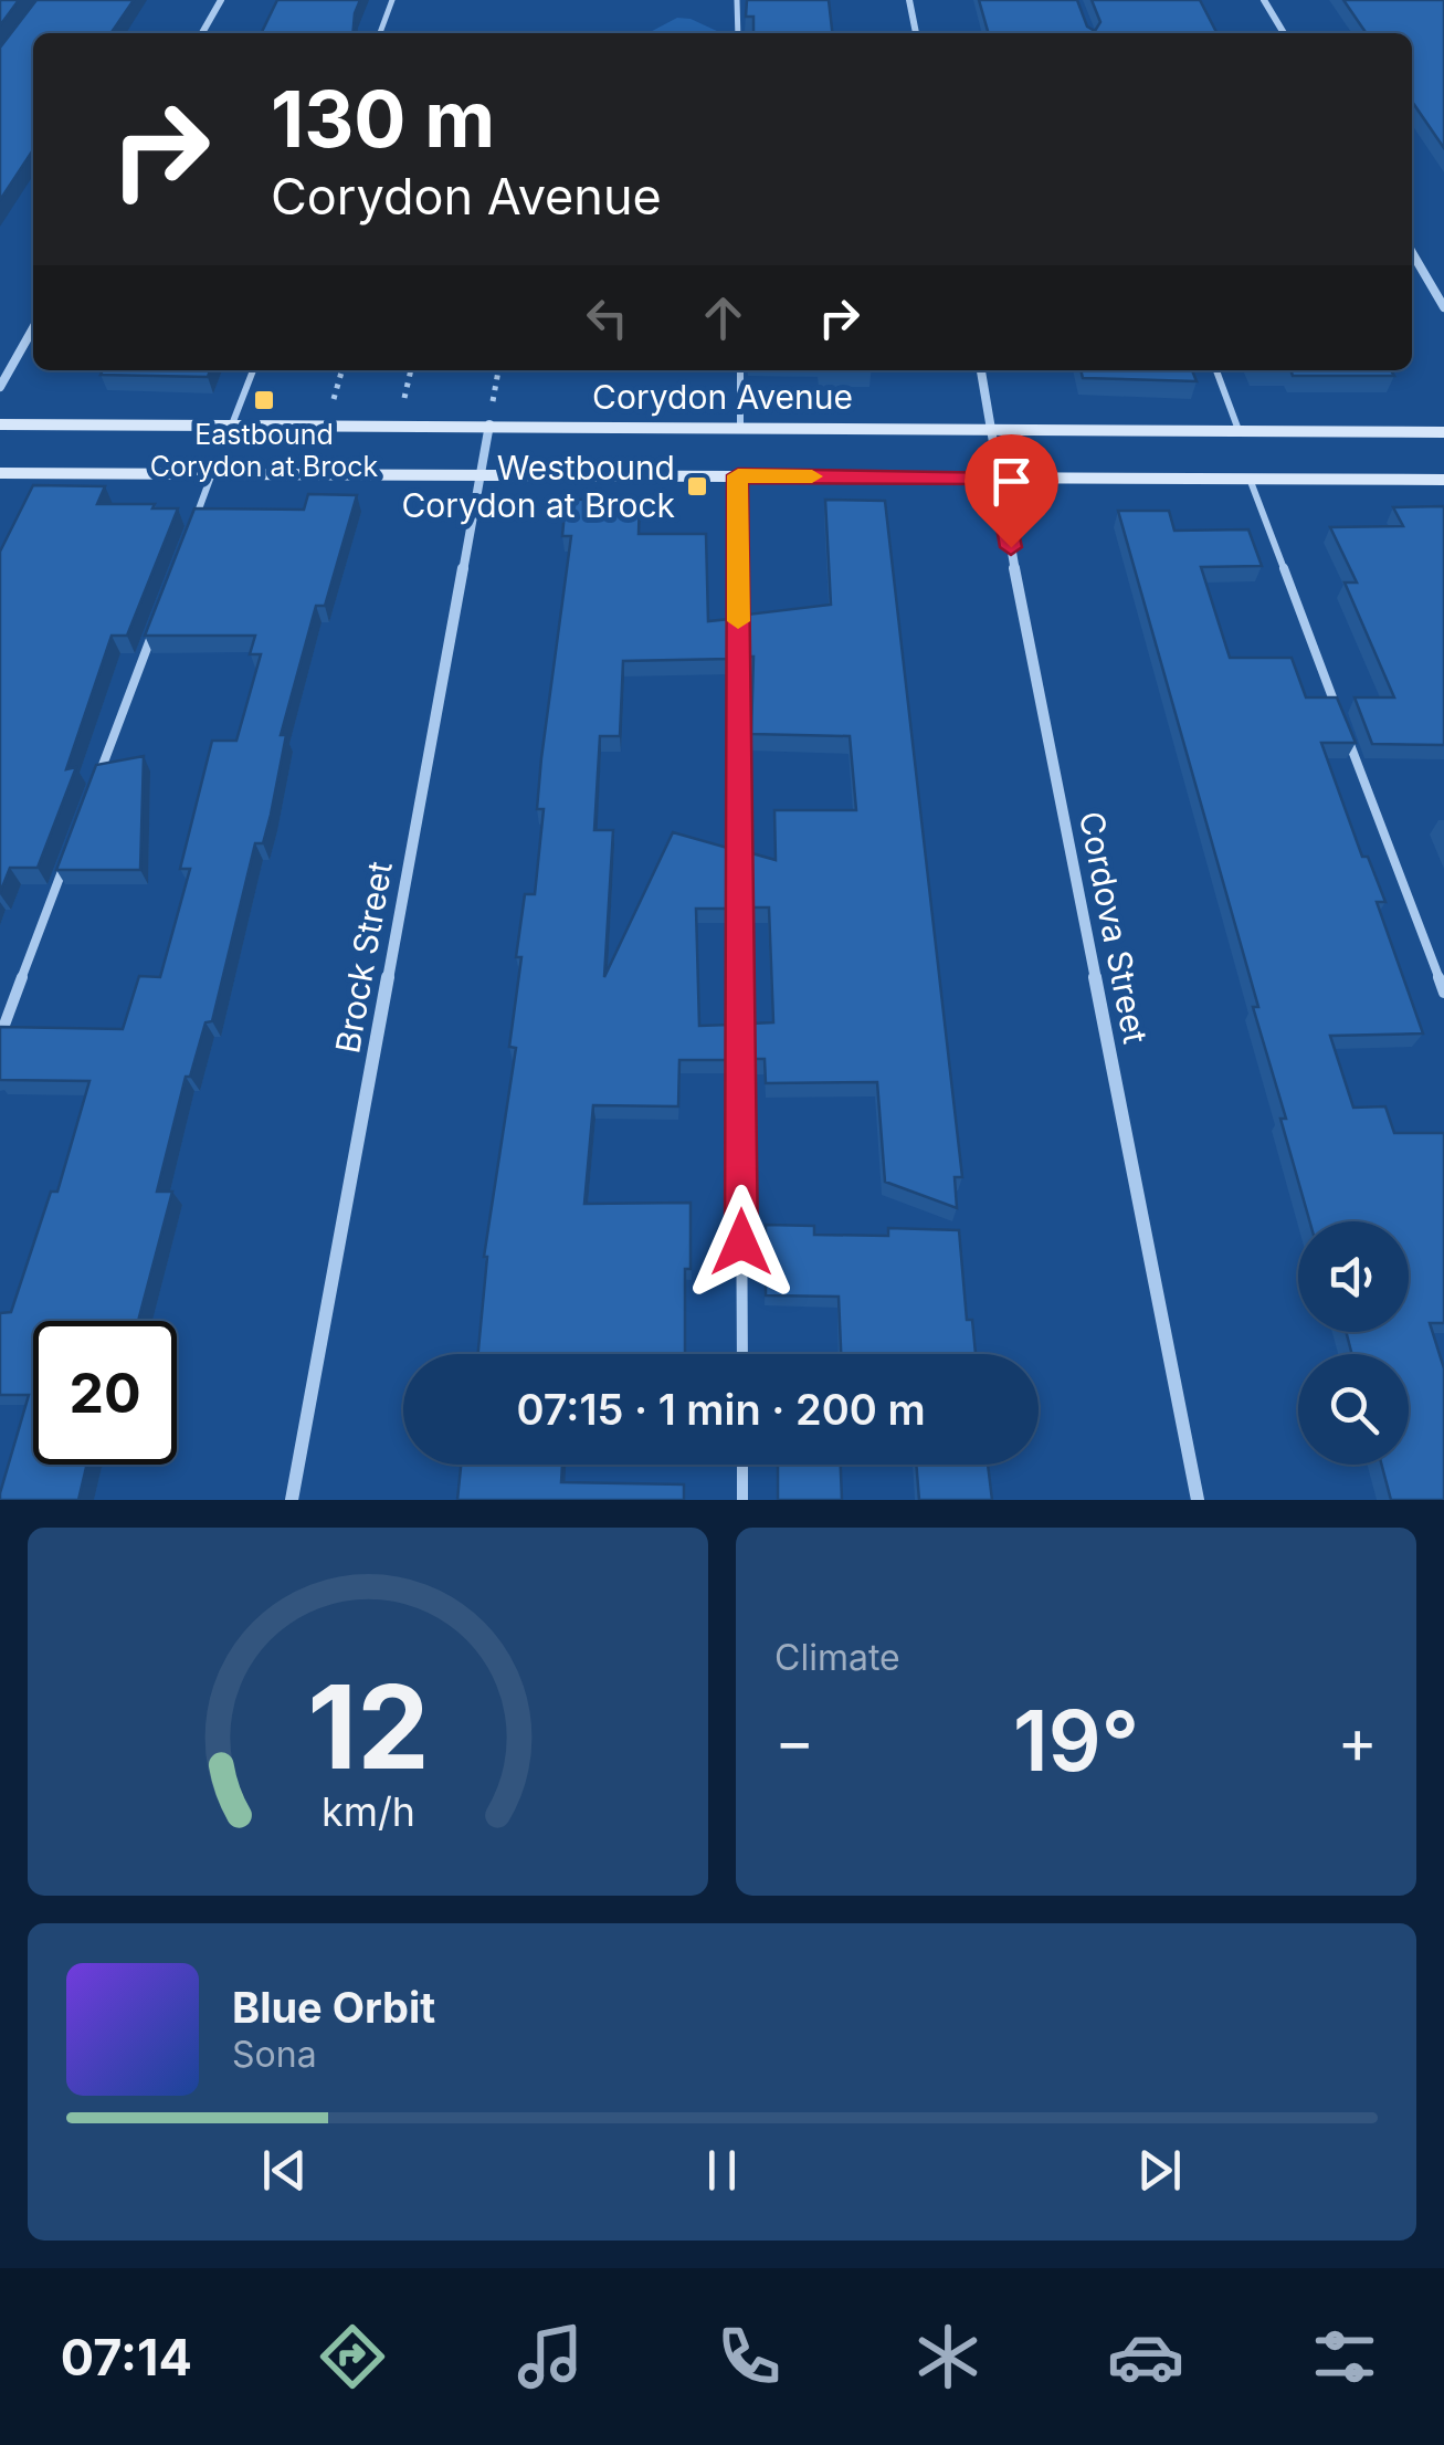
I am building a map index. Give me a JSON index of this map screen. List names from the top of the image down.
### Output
{
  "streets": {
    "main road": ["Corydon Avenue"],
    "street": ["Cordova Street", "Brock Street"]
  },
  "crossings": [
    ["Corydon Avenue", "Cordova Street"],
    ["Corydon Avenue", "Brock Street"]
  ],
  "places": {
    "transit": ["Eastbound Corydon at Brock", "Westbound Corydon at Brock"]
  },
  "page": {
    "turn": ["130 m", "Corydon Avenue"],
    "limit": "20",
    "trip": "07:15 · 1 min · 200 m",
    "tile": "Climate",
    "heat": ["−", "19°", "+"],
    "song": ["Blue Orbit", "Sona"],
    "tabs": "07:14",
    "gauge": ["12", "km/h"]
  }
}
